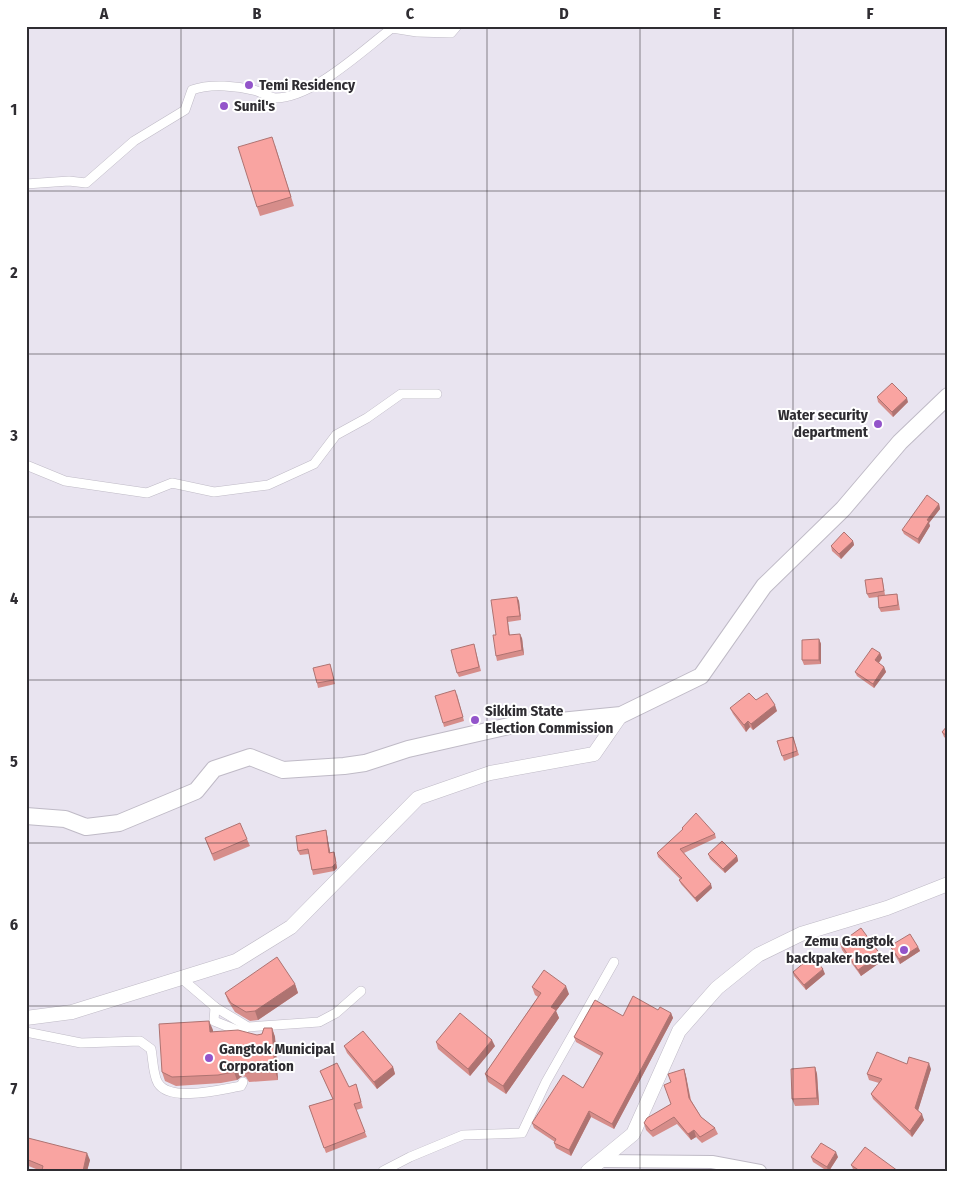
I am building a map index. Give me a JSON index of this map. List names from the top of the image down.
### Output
{
  "places": [
    "Temi Residency",
    "Sunil's",
    "Water security department",
    "Sikkim State Election Commission",
    "Zemu Gangtok backpaker hostel",
    "Gangtok Municipal Corporation"
  ],
  "grid": {
    "columns": [
      "A",
      "B",
      "C",
      "D",
      "E",
      "F"
    ],
    "rows": [
      "1",
      "2",
      "3",
      "4",
      "5",
      "6",
      "7"
    ]
  }
}
